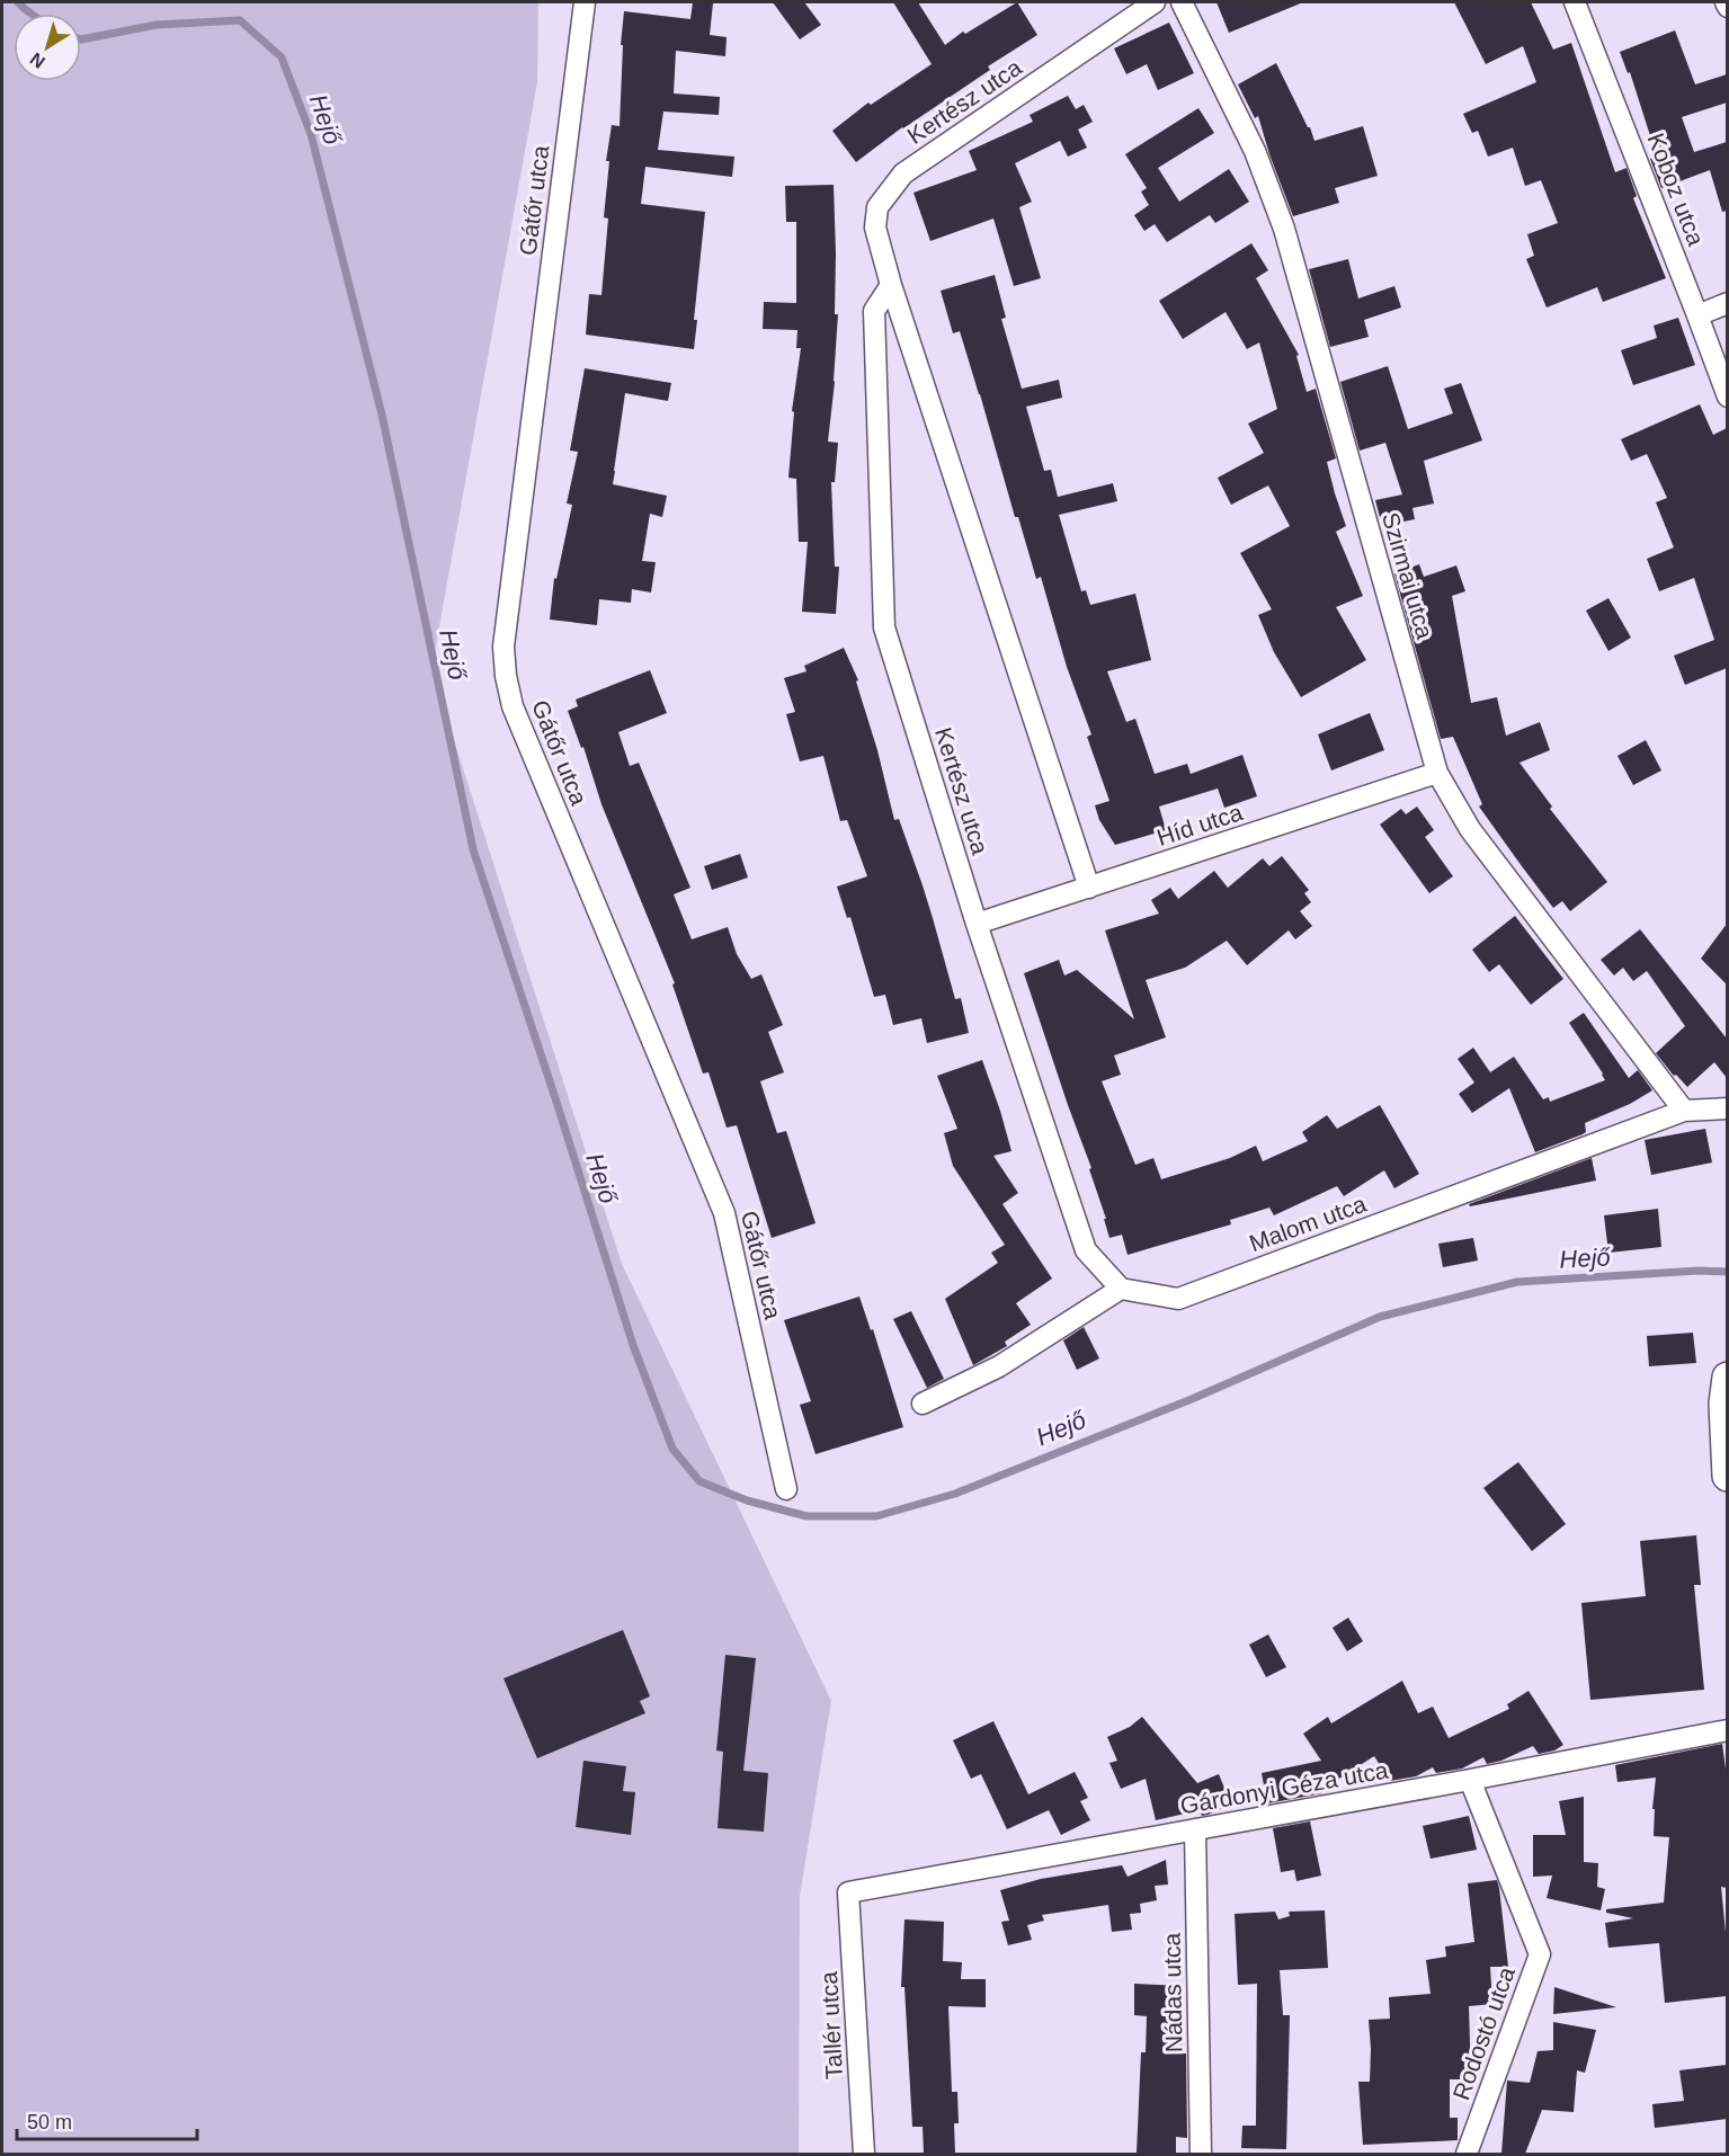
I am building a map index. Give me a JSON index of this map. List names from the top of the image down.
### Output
{
  "streets": {
    "street": [
      "Kertész utca",
      "Koboz utca",
      "Gátőr utca",
      "Szirmai utca",
      "Híd utca",
      "Malom utca",
      "Gárdonyi Géza utca",
      "Nádas utca",
      "Tallér utca",
      "Rodostó utca"
    ]
  },
  "crossings": [
    ["Kertész utca", "Híd utca"],
    ["Kertész utca", "Malom utca"],
    ["Szirmai utca", "Híd utca"],
    ["Szirmai utca", "Malom utca"],
    ["Gárdonyi Géza utca", "Nádas utca"],
    ["Gárdonyi Géza utca", "Tallér utca"],
    ["Gárdonyi Géza utca", "Rodostó utca"]
  ],
  "water": ["Hejő"],
  "scale_bar": "50 m",
  "north": "bottom left"
}
